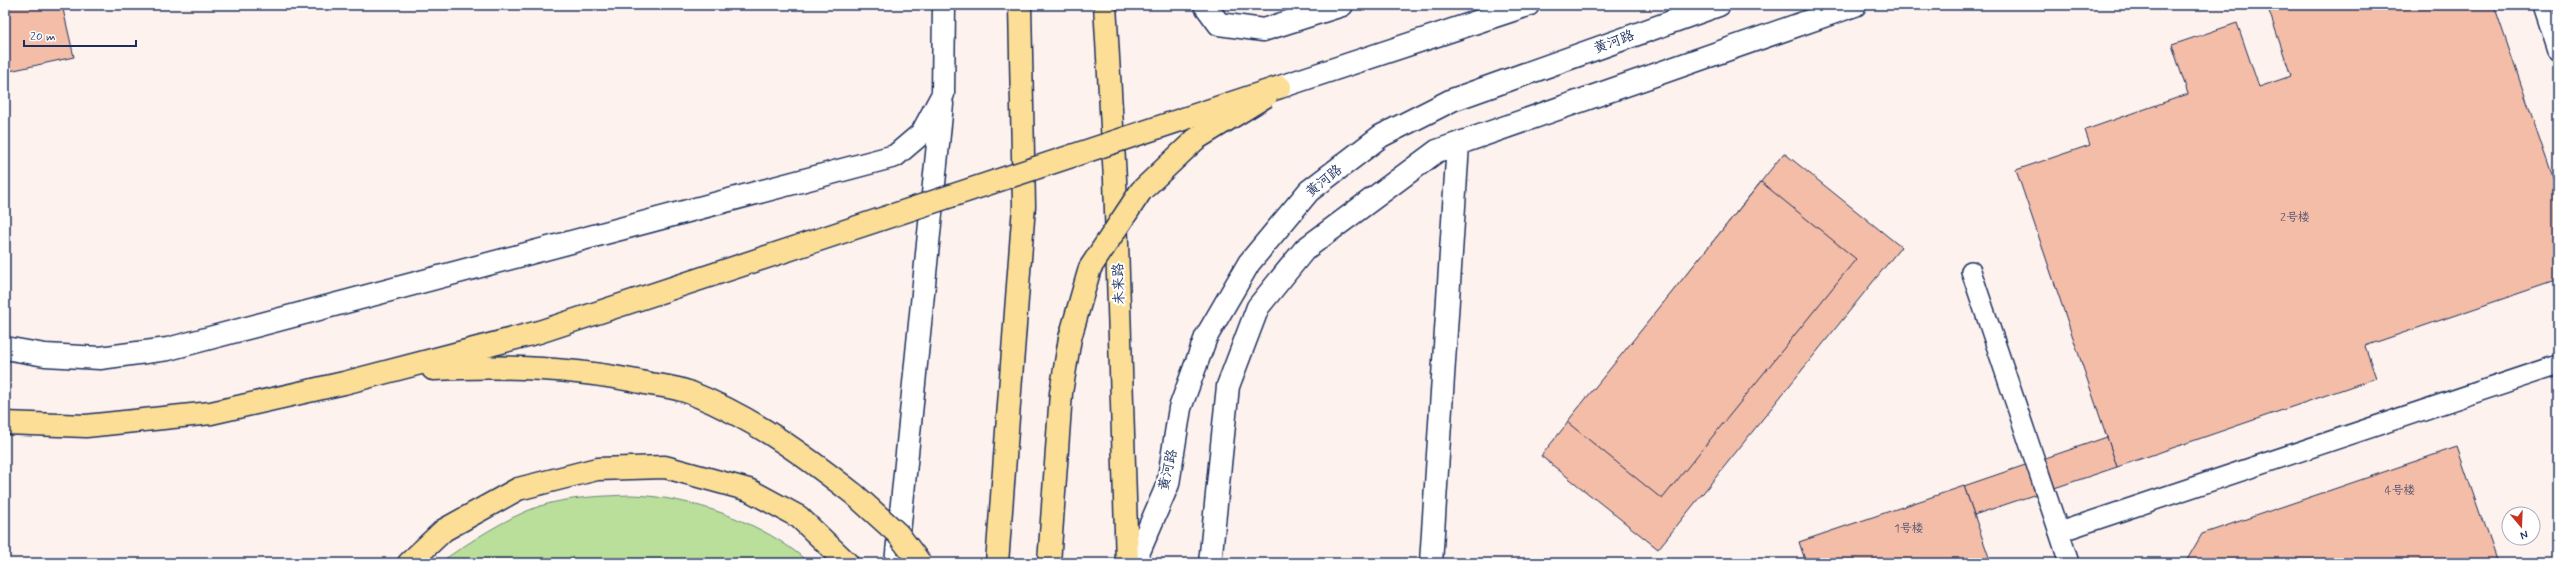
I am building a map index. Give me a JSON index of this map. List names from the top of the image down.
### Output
{
  "streets": {
    "main road": ["未来路"],
    "street": ["黄河路"]
  },
  "house_numbers": ["2号楼", "4号楼", "1号楼"],
  "scale_bar": "20 m",
  "north": "bottom"
}
